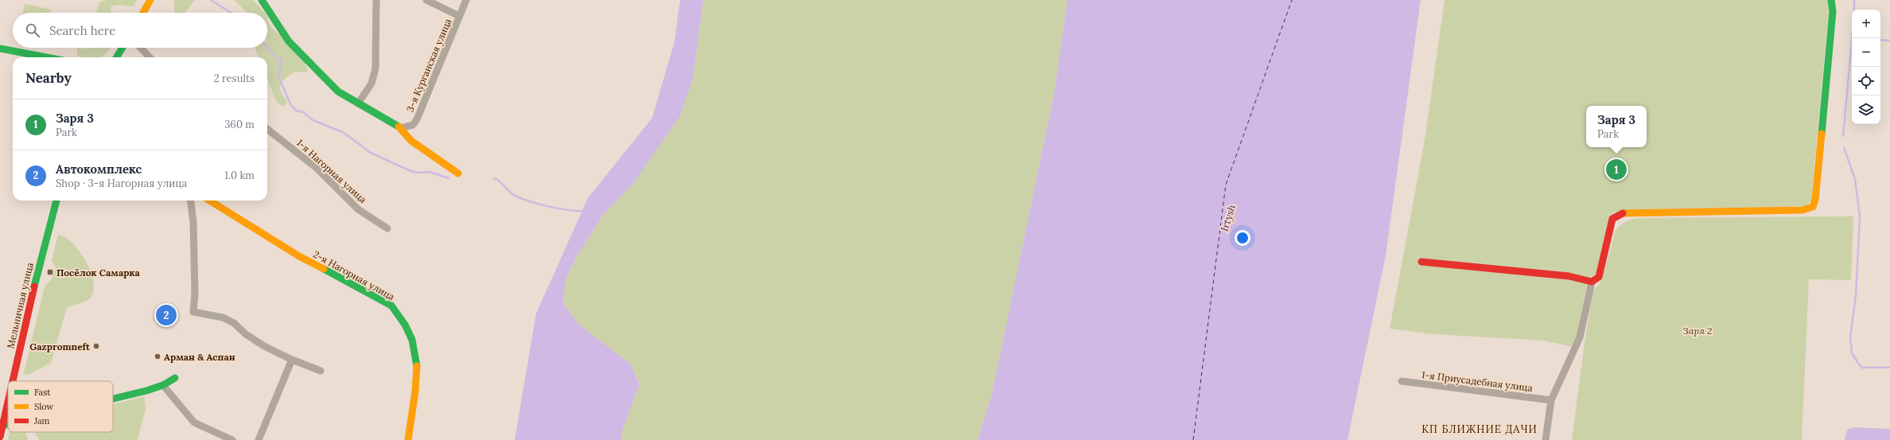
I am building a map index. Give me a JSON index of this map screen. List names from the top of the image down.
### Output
{
  "streets": {
    "street": [
      "3-я Курганская улица",
      "1-я Нагорная улица",
      "2-я Нагорная улица",
      "Мельничная улица",
      "1-я Приусадебная улица"
    ]
  },
  "districts": ["КП БЛИЖНИЕ ДАЧИ"],
  "water": ["Irtysh"],
  "parks": ["Заря 2"],
  "places": {
    "transit": ["Посёлок Самарка"],
    "other": ["Gazpromneft", "Арман & Аспан"]
  },
  "legend": ["Fast", "Slow", "Jam"],
  "page": {
    "map_buttons": ["+", "−"],
    "search": "Search here",
    "heading": ["Nearby", "2 results"],
    "list": [
      {
        "mark": "1",
        "name": "Заря 3",
        "note": "Park",
        "value": "360 m"
      },
      {
        "mark": "2",
        "name": "Автокомплекс",
        "note": "Shop · 3-я Нагорная улица",
        "value": "1.0 km"
      }
    ],
    "popup": ["Заря 3", "Park"],
    "pins": ["1", "2"]
  }
}
